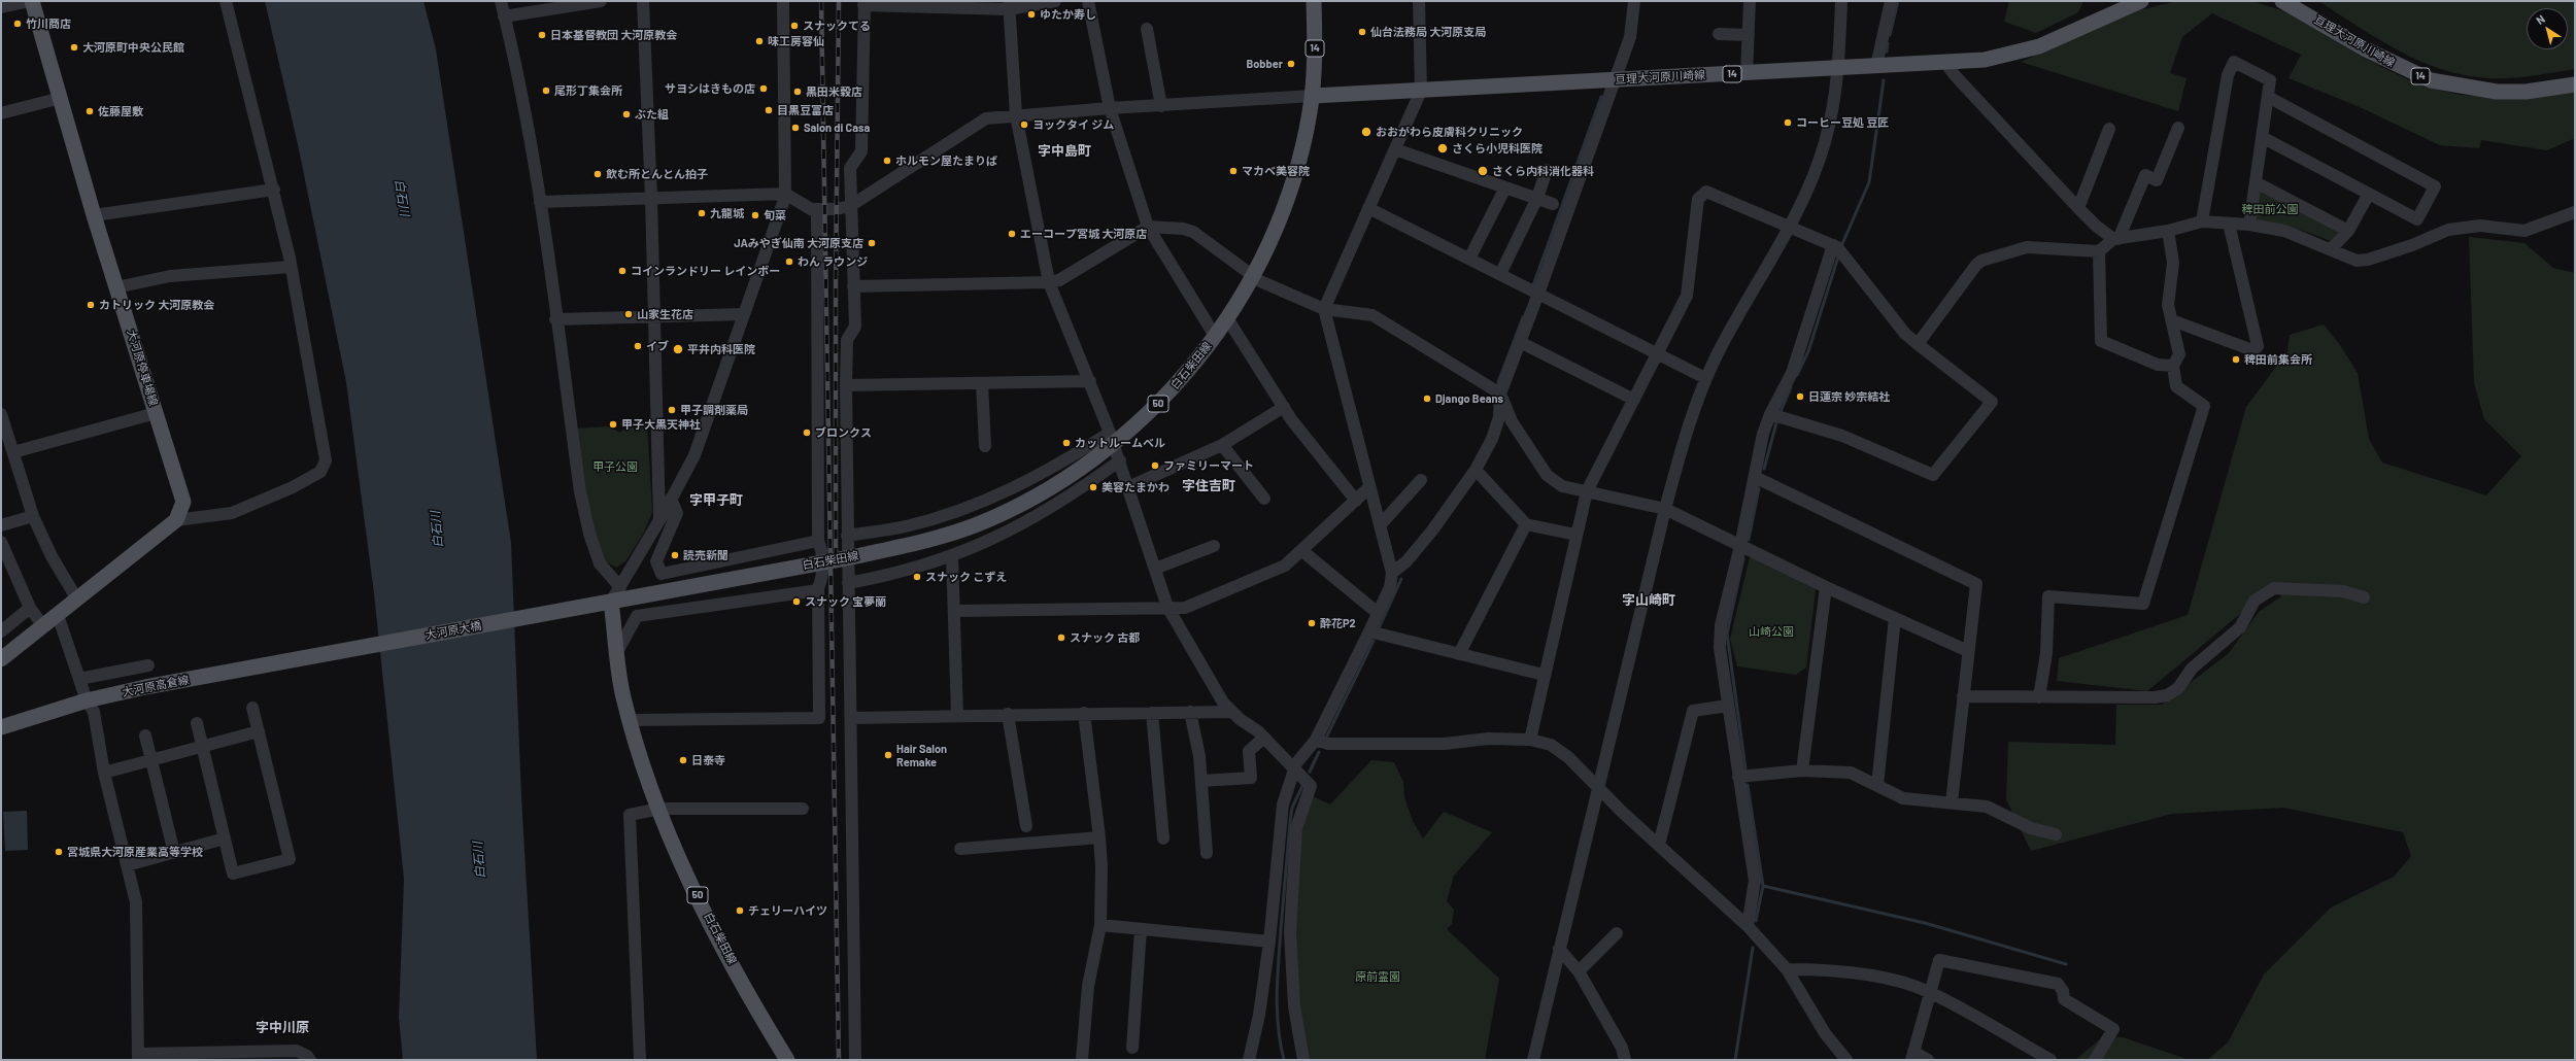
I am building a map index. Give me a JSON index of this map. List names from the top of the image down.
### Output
{
  "streets": {
    "main road": [
      "亘理大河原川崎線",
      "14",
      "白石柴田線",
      "大河原停車場線",
      "50",
      "大河原大橋",
      "大河原高倉線"
    ]
  },
  "crossings": [
    ["亘理大河原川崎線", "14"],
    ["亘理大河原川崎線", "白石柴田線"],
    ["14", "白石柴田線"],
    ["白石柴田線", "大河原大橋"],
    ["大河原大橋", "大河原高倉線"]
  ],
  "districts": [
    "字中島町",
    "字住吉町",
    "字甲子町",
    "字山崎町",
    "字中川原"
  ],
  "water": ["白石川"],
  "parks": [
    "稗田前公園",
    "甲子公園",
    "山崎公園",
    "原前霊園"
  ],
  "places": [
    "ゆたか寿し",
    "竹川商店",
    "スナックてる",
    "仙台法務局 大河原支局",
    "日本基督教団 大河原教会",
    "味工房容仙",
    "大河原町中央公民館",
    "Bobber",
    "サヨシはきもの店",
    "尾形丁集会所",
    "黒田米穀店",
    "目黒豆富店",
    "佐藤屋敷",
    "ぶた組",
    "コーヒー豆処 豆匠",
    "ヨックタイ ジム",
    "Salon di Casa",
    "おおがわら皮膚科クリニック",
    "さくら小児科医院",
    "ホルモン屋たまりば",
    "マカベ美容院",
    "さくら内科消化器科",
    "飲む所とんとん拍子",
    "九龍城",
    "旬菜",
    "エーコープ宮城 大河原店",
    "JAみやぎ仙南 大河原支店",
    "わん ラウンジ",
    "コインランドリー レインボー",
    "カトリック 大河原教会",
    "山家生花店",
    "イブ",
    "平井内科医院",
    "稗田前集会所",
    "日蓮宗 妙宗結社",
    "Django Beans",
    "甲子調剤薬局",
    "甲子大黒天神社",
    "ブロンクス",
    "カットルームベル",
    "ファミリーマート",
    "美容たまかわ",
    "読売新聞",
    "スナック こずえ",
    "スナック 宝夢蘭",
    "酔花P2",
    "スナック 古都",
    "Hair Salon Remake",
    "日泰寺",
    "宮城県大河原産業高等学校",
    "チェリーハイツ"
  ],
  "north": "top left"
}
